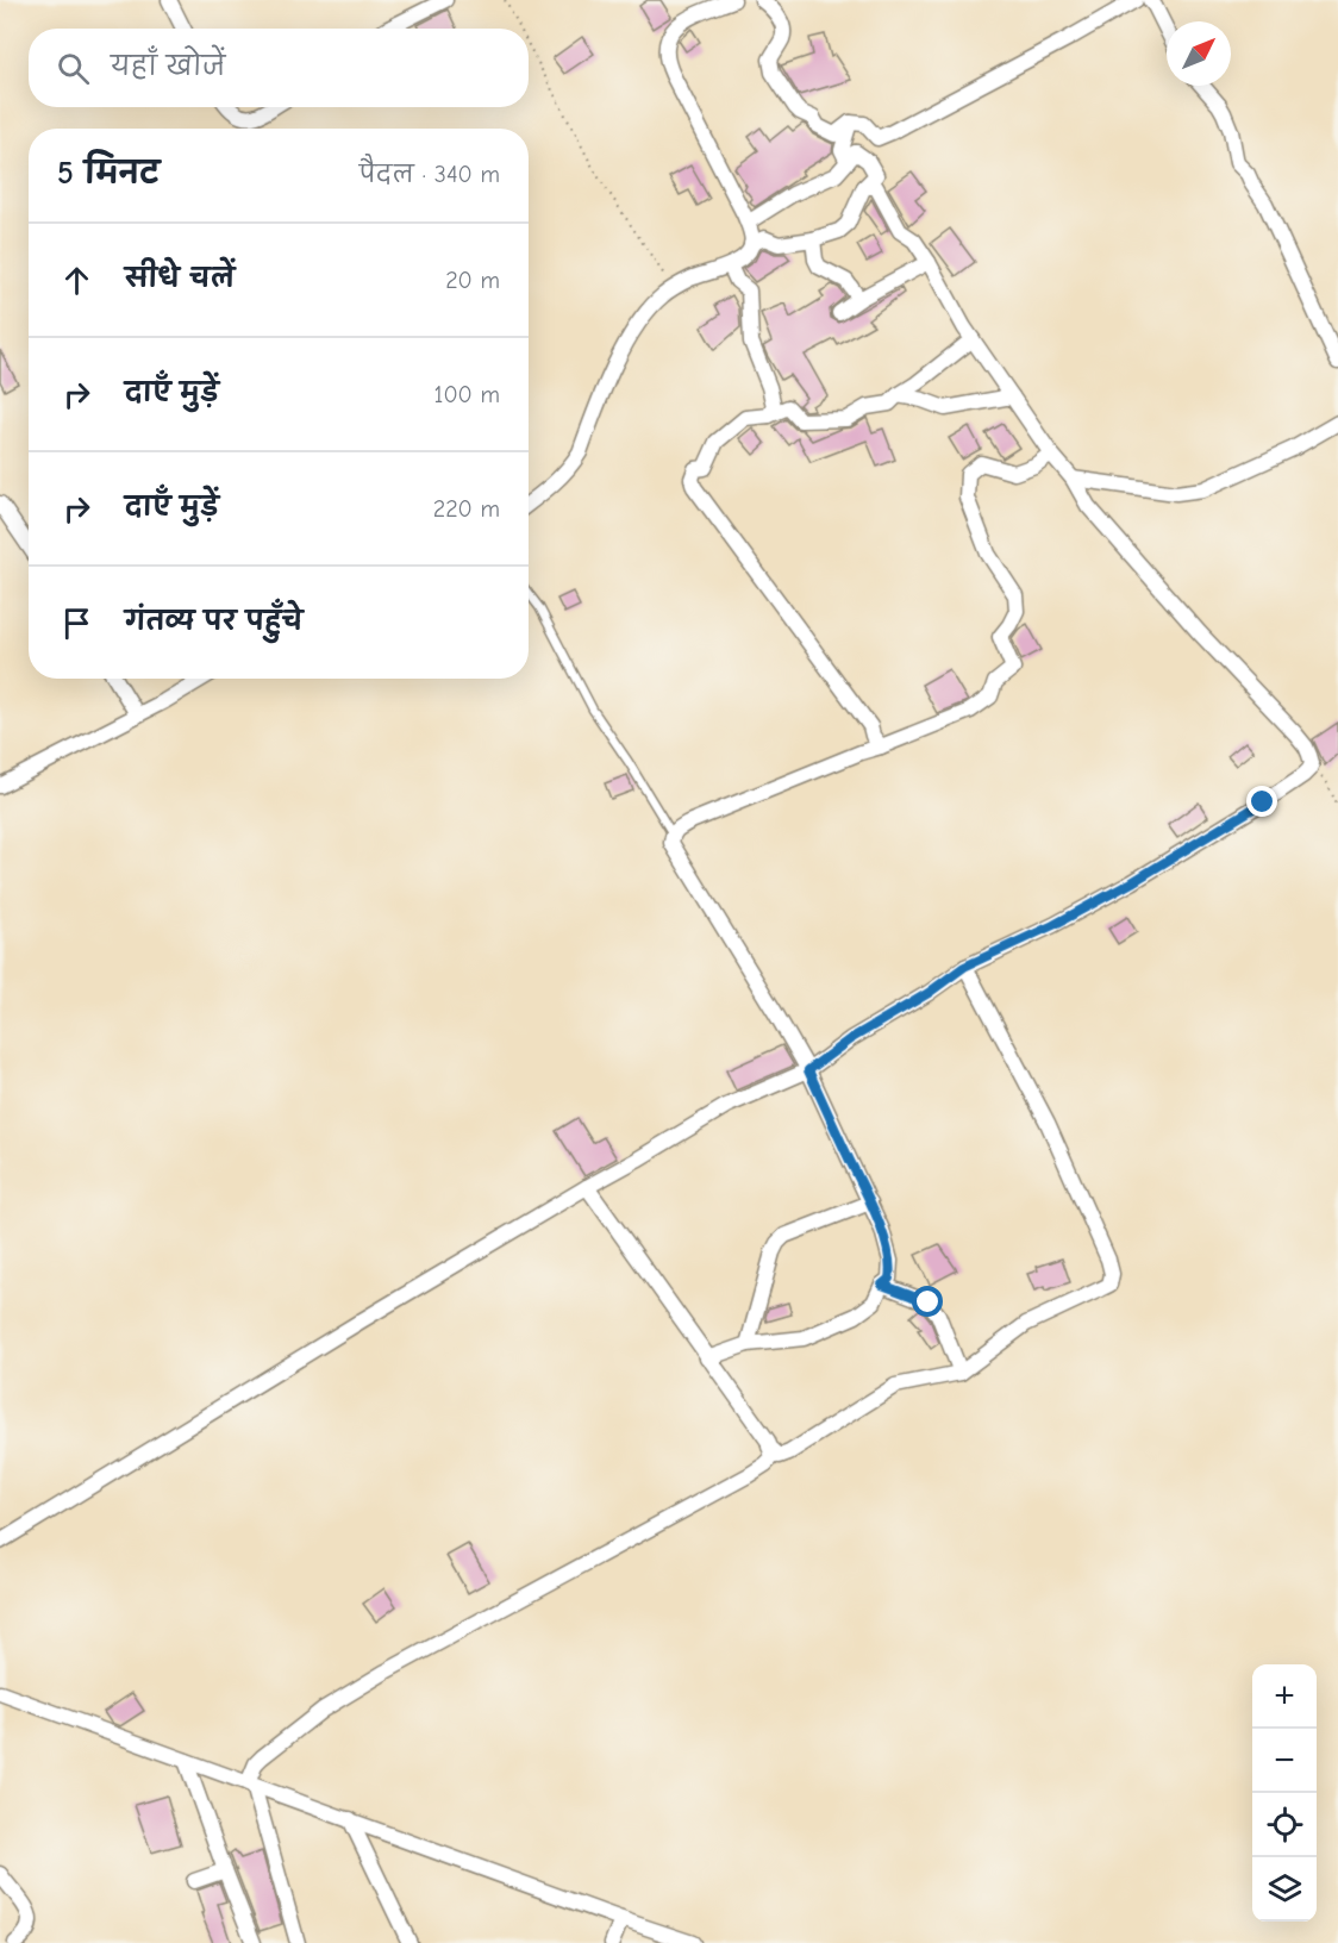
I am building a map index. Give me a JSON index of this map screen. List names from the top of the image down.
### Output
{
  "north": "top right",
  "page": {
    "search": "यहाँ खोजें",
    "heading": ["5 मिनट", "पैदल · 340 m"],
    "list": [
      ["सीधे चलें", "20 m"],
      ["दाएँ मुड़ें", "100 m"],
      ["दाएँ मुड़ें", "220 m"],
      "गंतव्य पर पहुँचे"
    ],
    "map_buttons": ["+", "−"]
  }
}
